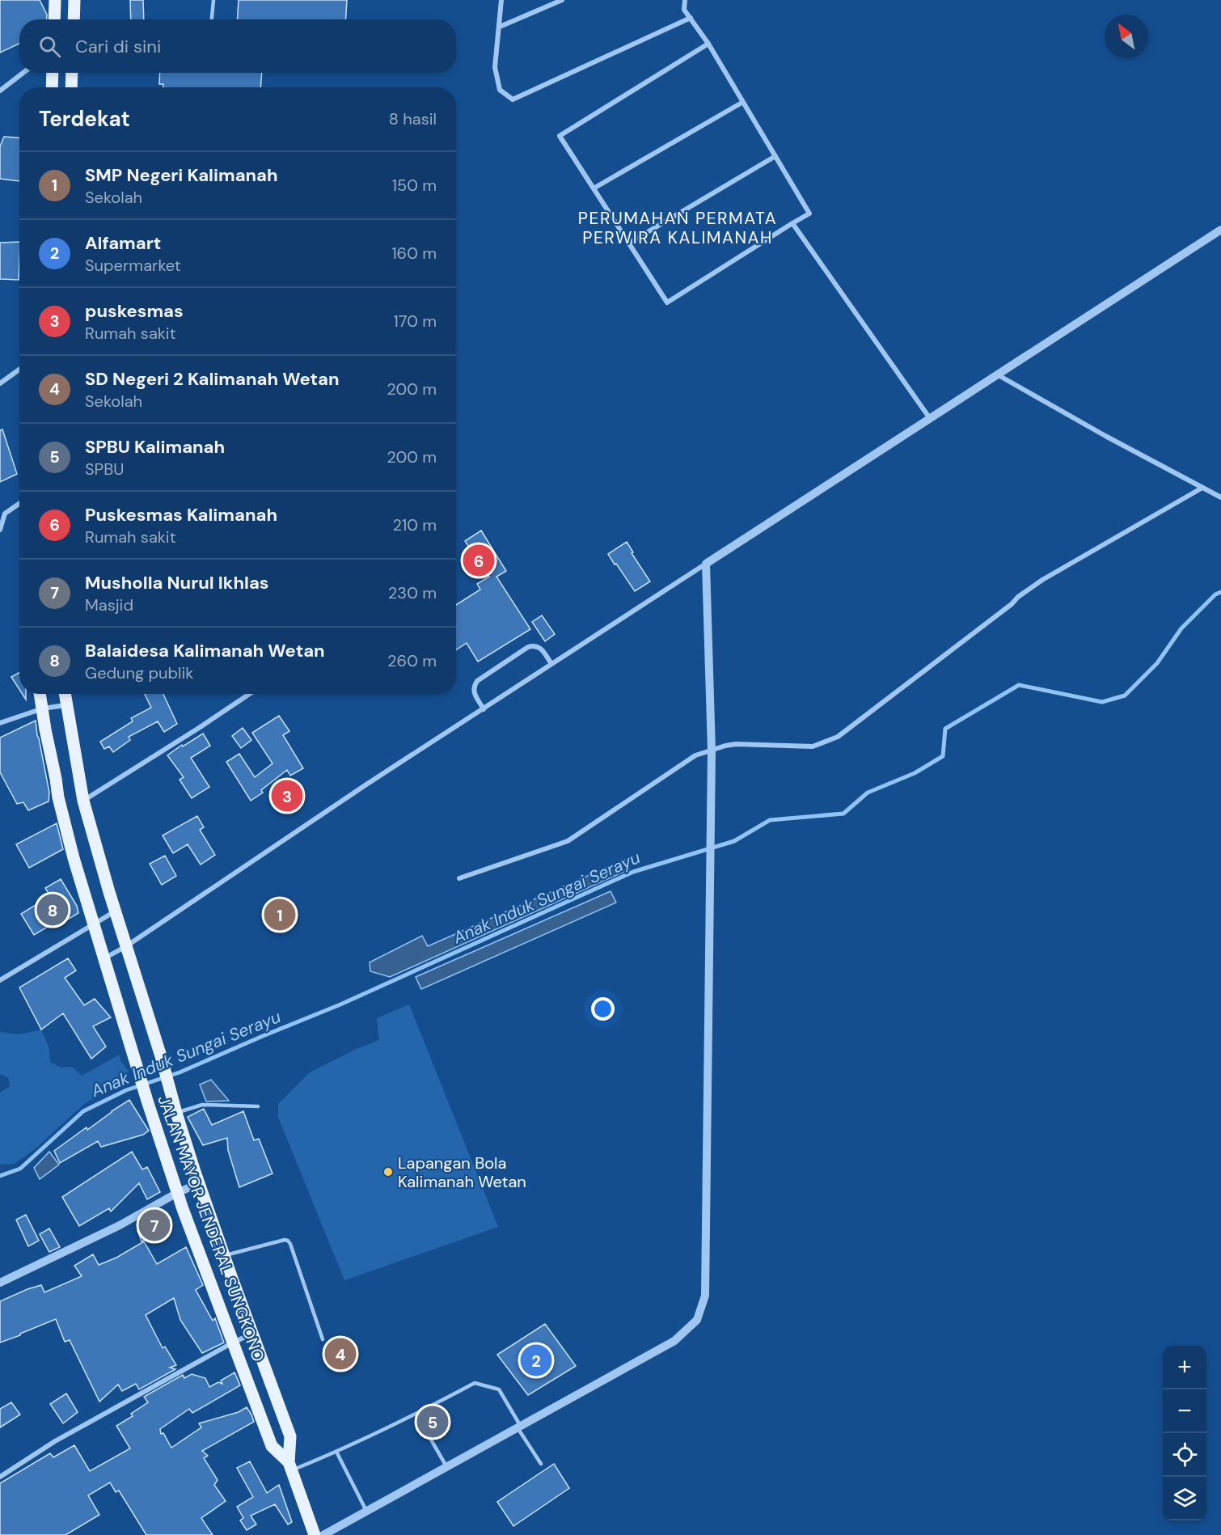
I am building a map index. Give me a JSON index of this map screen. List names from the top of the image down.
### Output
{
  "streets": {
    "main road": ["JALAN MAYOR JENDERAL SUNGKONO"]
  },
  "districts": ["PERUMAHAN PERMATA PERWIRA KALIMANAH"],
  "water": ["Anak Induk Sungai Serayu"],
  "places": ["Lapangan Bola Kalimanah Wetan"],
  "north": "top left",
  "page": {
    "search": "Cari di sini",
    "heading": ["Terdekat", "8 hasil"],
    "list": [
      {
        "mark": "1",
        "name": "SMP Negeri Kalimanah",
        "note": "Sekolah",
        "value": "150 m"
      },
      {
        "mark": "2",
        "name": "Alfamart",
        "note": "Supermarket",
        "value": "160 m"
      },
      {
        "mark": "3",
        "name": "puskesmas",
        "note": "Rumah sakit",
        "value": "170 m"
      },
      {
        "mark": "4",
        "name": "SD Negeri 2 Kalimanah Wetan",
        "note": "Sekolah",
        "value": "200 m"
      },
      {
        "mark": "5",
        "name": "SPBU Kalimanah",
        "note": "SPBU",
        "value": "200 m"
      },
      {
        "mark": "6",
        "name": "Puskesmas Kalimanah",
        "note": "Rumah sakit",
        "value": "210 m"
      },
      {
        "mark": "7",
        "name": "Musholla Nurul Ikhlas",
        "note": "Masjid",
        "value": "230 m"
      },
      {
        "mark": "8",
        "name": "Balaidesa Kalimanah Wetan",
        "note": "Gedung publik",
        "value": "260 m"
      }
    ],
    "pins": [
      "6",
      "3",
      "8",
      "1",
      "7",
      "4",
      "2",
      "5"
    ],
    "map_buttons": ["+", "−"]
  }
}
